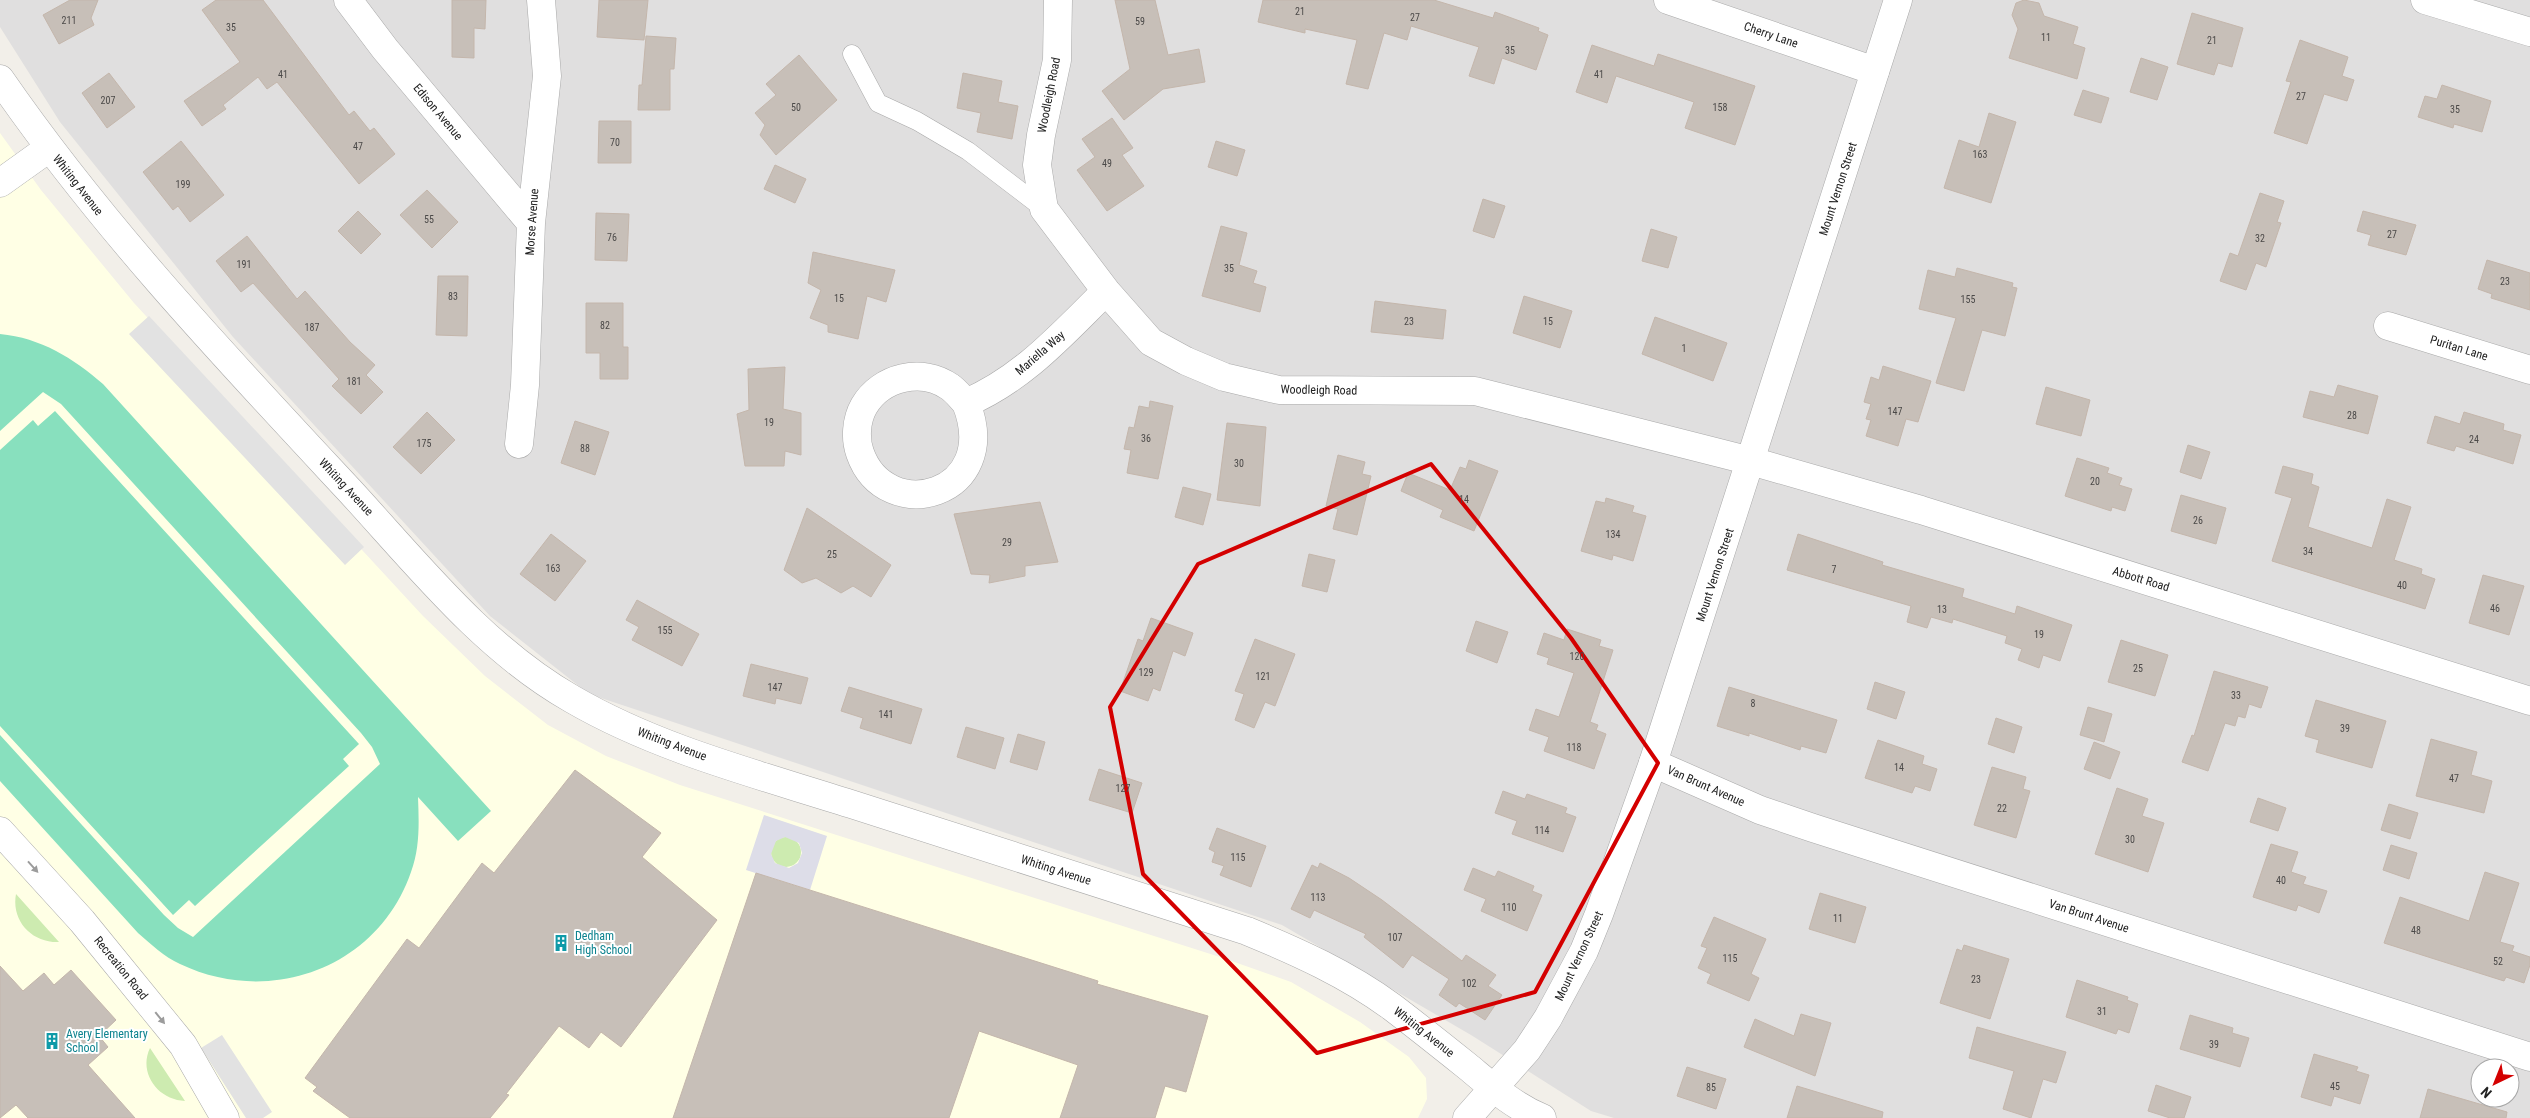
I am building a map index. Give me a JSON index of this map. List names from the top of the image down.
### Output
{
  "streets": {
    "street": [
      "Cherry Lane",
      "Woodleigh Road",
      "Edison Avenue",
      "Whiting Avenue",
      "Mount Vernon Street",
      "Morse Avenue",
      "Puritan Lane",
      "Mariella Way",
      "Abbott Road",
      "Van Brunt Avenue",
      "Recreation Road"
    ]
  },
  "crossings": [
    ["Cherry Lane", "Mount Vernon Street"],
    ["Woodleigh Road", "Mount Vernon Street"],
    ["Woodleigh Road", "Mariella Way"],
    ["Woodleigh Road", "Abbott Road"],
    ["Edison Avenue", "Morse Avenue"],
    ["Whiting Avenue", "Mount Vernon Street"],
    ["Mount Vernon Street", "Abbott Road"],
    ["Mount Vernon Street", "Van Brunt Avenue"]
  ],
  "one_way": ["Recreation Road"],
  "places": {
    "building": ["Dedham High School", "Avery Elementary School"]
  },
  "house_numbers": [
    "21",
    "27",
    "211",
    "59",
    "35",
    "11",
    "21",
    "35",
    "41",
    "41",
    "27",
    "207",
    "50",
    "158",
    "35",
    "70",
    "47",
    "163",
    "49",
    "199",
    "55",
    "27",
    "76",
    "32",
    "191",
    "35",
    "23",
    "83",
    "15",
    "155",
    "23",
    "15",
    "82",
    "187",
    "1",
    "181",
    "147",
    "28",
    "19",
    "36",
    "24",
    "175",
    "88",
    "30",
    "20",
    "14",
    "26",
    "134",
    "29",
    "34",
    "25",
    "163",
    "7",
    "40",
    "46",
    "13",
    "155",
    "19",
    "120",
    "25",
    "129",
    "121",
    "147",
    "33",
    "8",
    "141",
    "39",
    "118",
    "14",
    "47",
    "127",
    "22",
    "114",
    "30",
    "115",
    "40",
    "113",
    "110",
    "11",
    "48",
    "107",
    "115",
    "52",
    "23",
    "102",
    "31",
    "39",
    "45",
    "85"
  ],
  "north": "bottom left"
}
